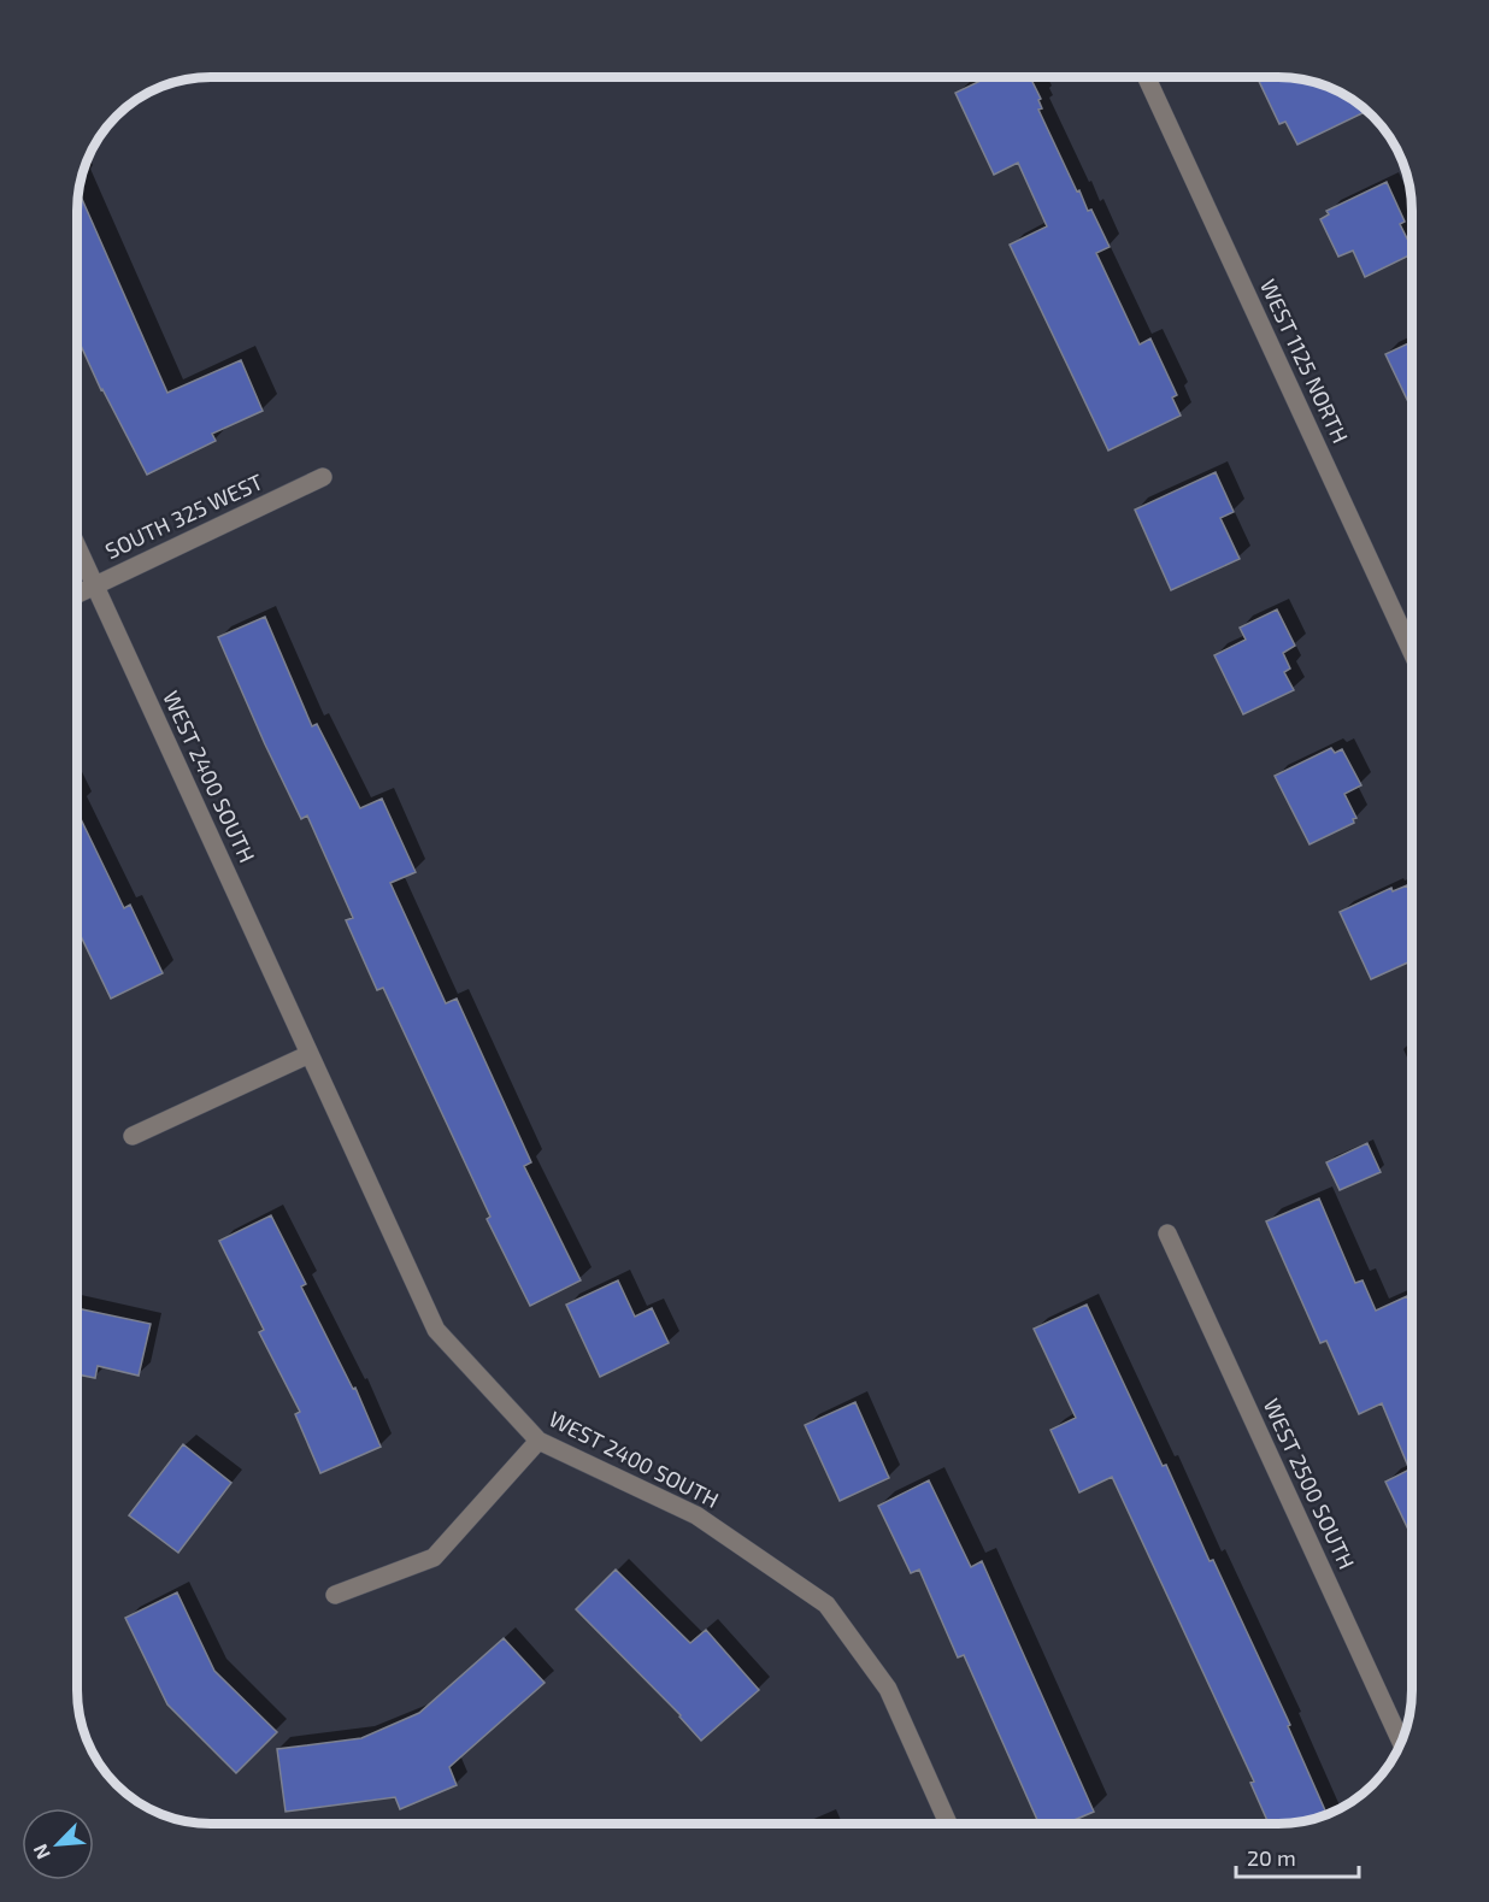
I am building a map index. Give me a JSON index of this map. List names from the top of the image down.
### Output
{
  "streets": {
    "street": [
      "WEST 1125 NORTH",
      "SOUTH 325 WEST",
      "WEST 2400 SOUTH",
      "WEST 2500 SOUTH"
    ]
  },
  "crossings": [
    ["SOUTH 325 WEST", "WEST 2400 SOUTH"]
  ],
  "scale_bar": "20 m",
  "north": "bottom left"
}
